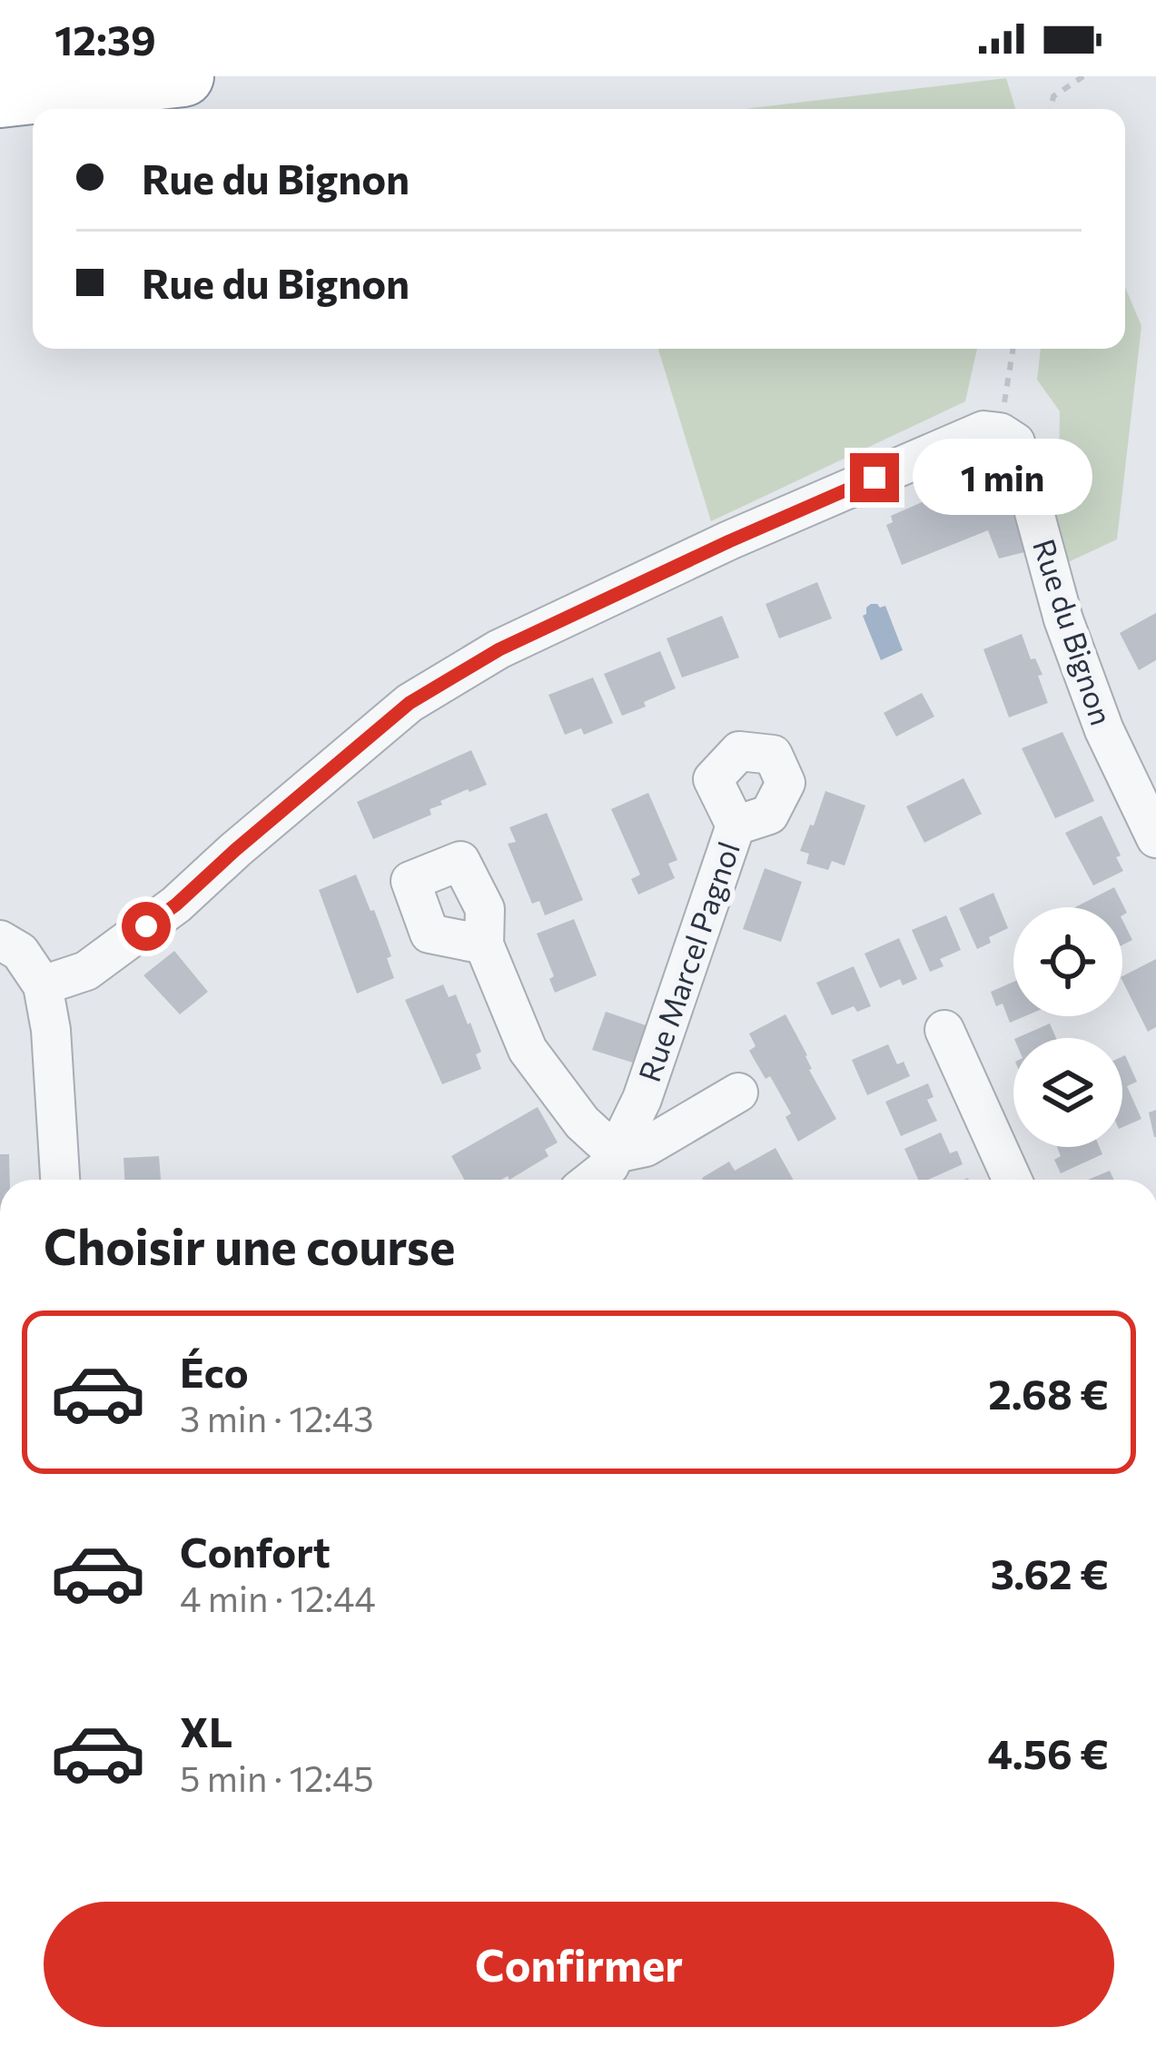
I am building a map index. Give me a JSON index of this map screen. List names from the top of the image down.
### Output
{
  "streets": {
    "street": ["Rue du Bignon", "Rue Marcel Pagnol"]
  },
  "page": {
    "status": "12:39",
    "banner": ["Rue du Bignon", "Rue du Bignon"],
    "bubble": "1 min",
    "heading": "Choisir une course",
    "list": [
      {
        "name": "Éco",
        "note": "3 min · 12:43",
        "value": "2.68 €"
      },
      {
        "name": "Confort",
        "note": "4 min · 12:44",
        "value": "3.62 €"
      },
      {
        "name": "XL",
        "note": "5 min · 12:45",
        "value": "4.56 €"
      }
    ],
    "buttons": "Confirmer"
  }
}
